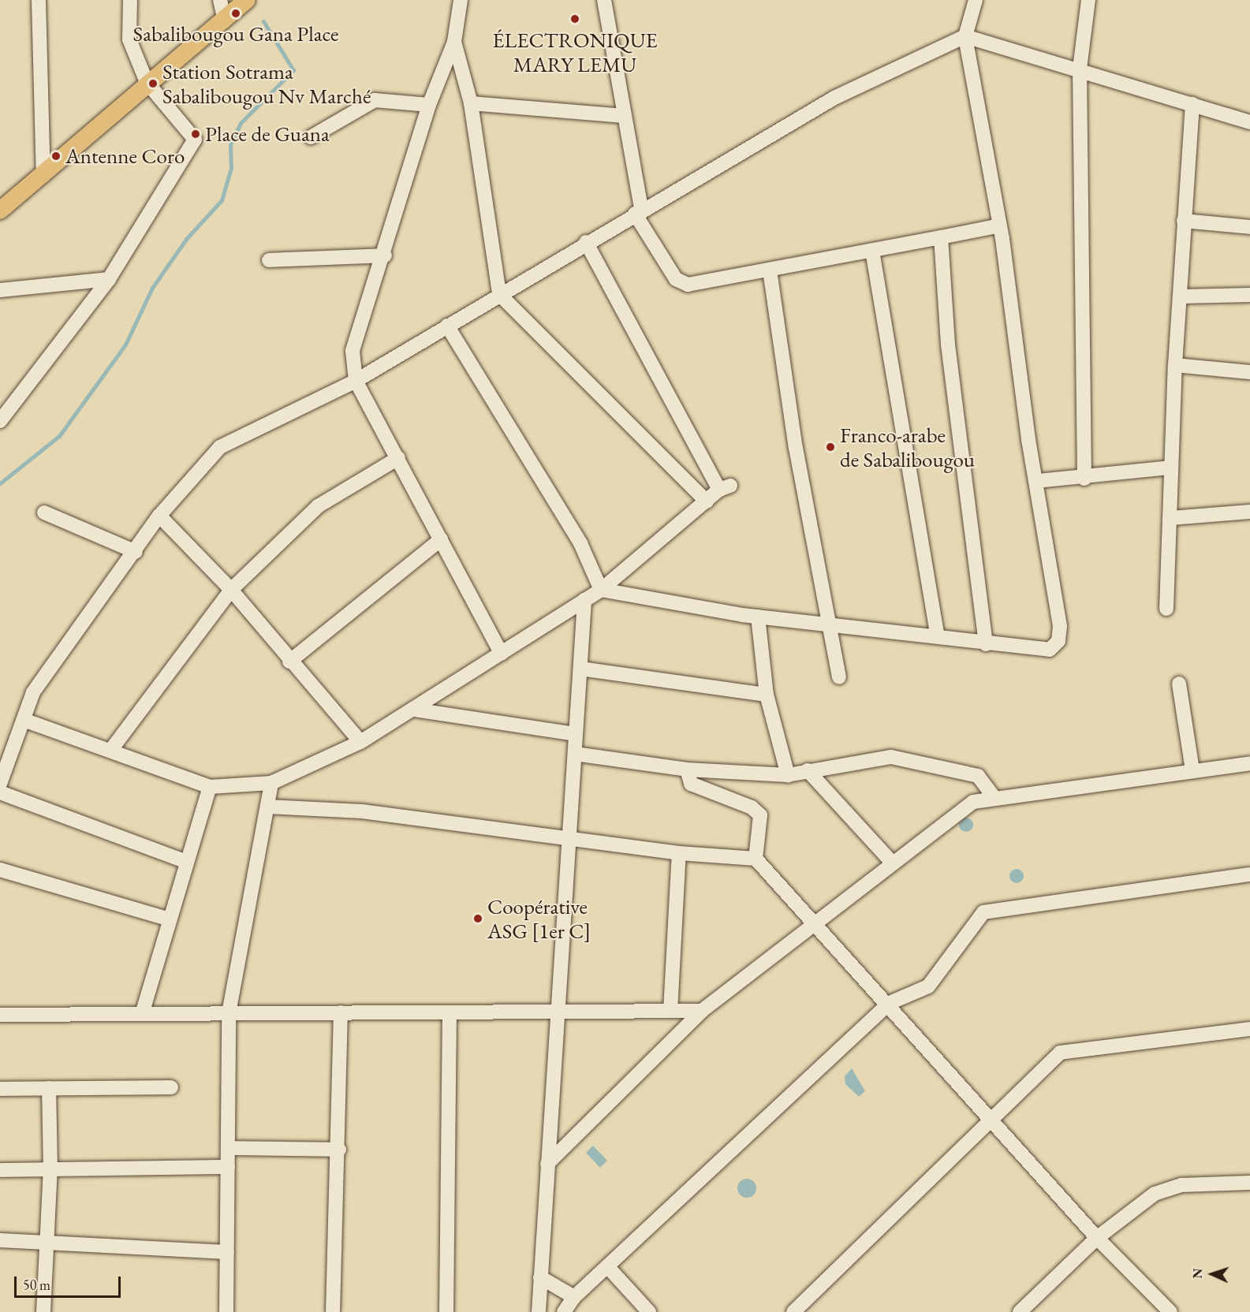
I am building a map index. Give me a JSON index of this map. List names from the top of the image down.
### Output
{
  "places": [
    "Sabalibougou Gana Place",
    "ÉLECTRONIQUE MARY LEMU",
    "Station Sotrama Sabalibougou Nv Marché",
    "Place de Guana",
    "Antenne Coro",
    "Franco-arabe de Sabalibougou",
    "Coopérative ASG [1er C]"
  ],
  "scale_bar": "50 m",
  "north": "left"
}
